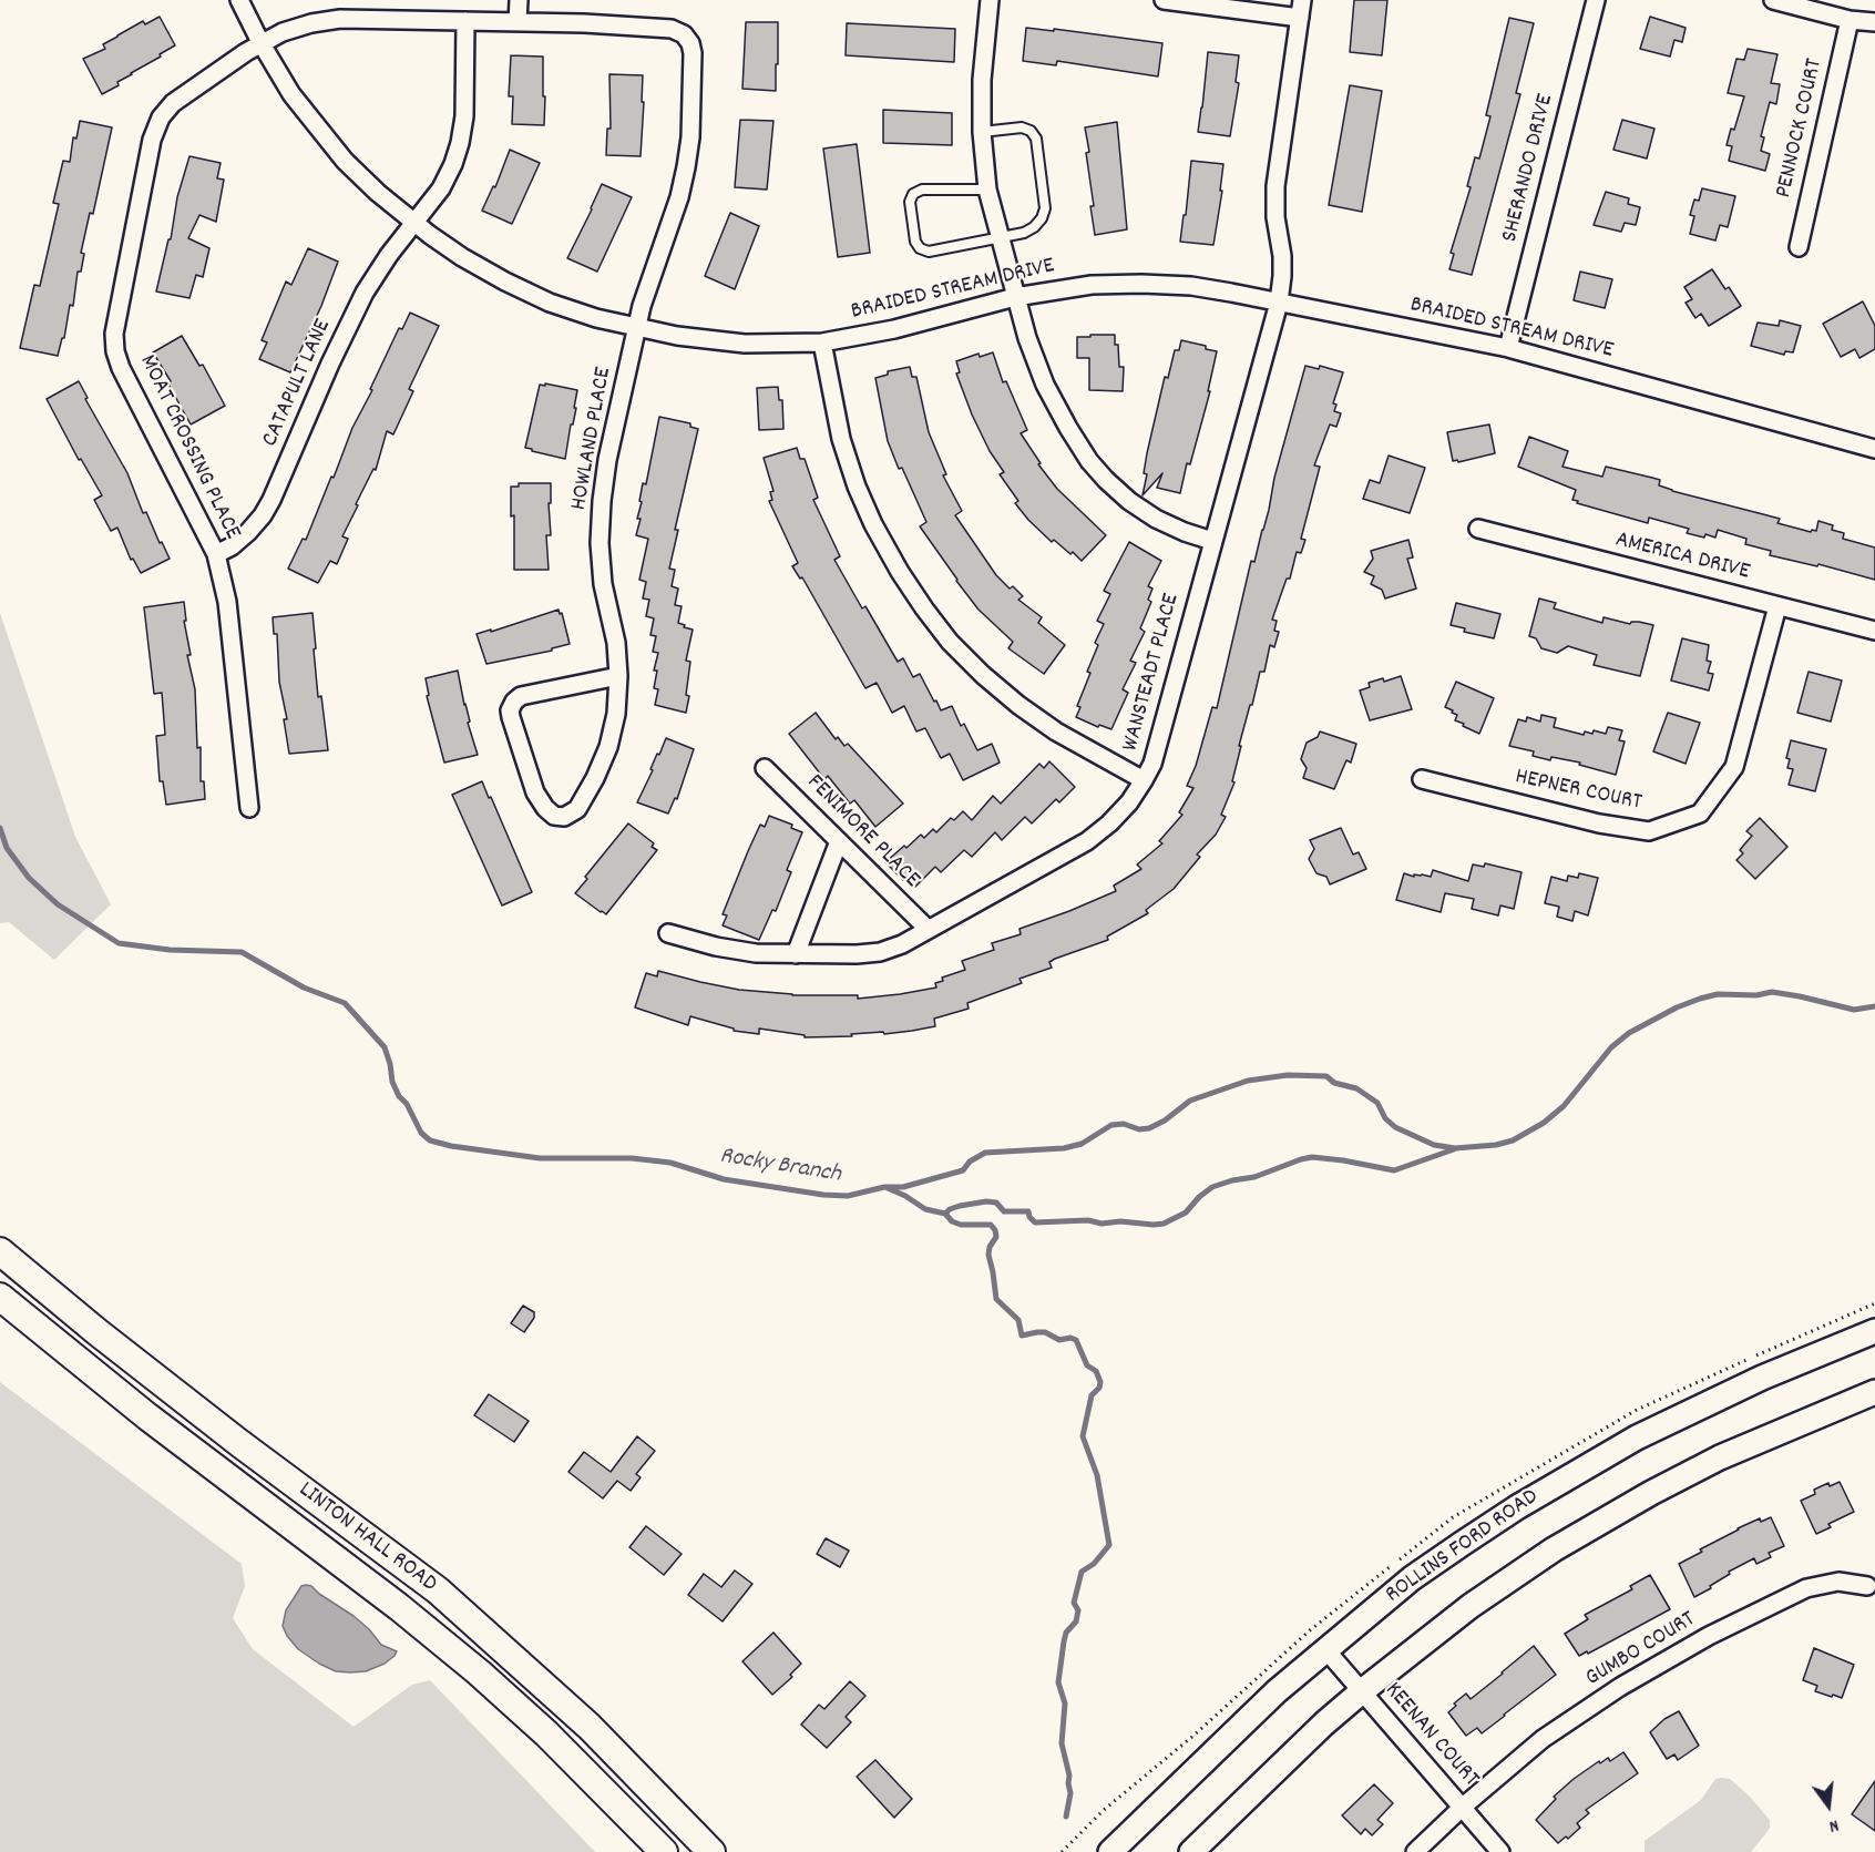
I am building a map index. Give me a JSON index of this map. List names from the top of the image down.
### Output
{
  "streets": {
    "main road": ["LINTON HALL ROAD", "ROLLINS FORD ROAD"],
    "street": [
      "PENNOCK COURT",
      "SHERANDO DRIVE",
      "BRAIDED STREAM DRIVE",
      "CATAPULT LANE",
      "HOWLAND PLACE",
      "MOAT CROSSING PLACE",
      "AMERICA DRIVE",
      "WANSTEADT PLACE",
      "HEPNER COURT",
      "FENIMORE PLACE",
      "GUMBO COURT",
      "KEENAN COURT"
    ]
  },
  "crossings": [
    ["SHERANDO DRIVE", "BRAIDED STREAM DRIVE"],
    ["BRAIDED STREAM DRIVE", "CATAPULT LANE"],
    ["BRAIDED STREAM DRIVE", "HOWLAND PLACE"],
    ["BRAIDED STREAM DRIVE", "MOAT CROSSING PLACE"],
    ["BRAIDED STREAM DRIVE", "WANSTEADT PLACE"],
    ["CATAPULT LANE", "MOAT CROSSING PLACE"],
    ["HOWLAND PLACE", "MOAT CROSSING PLACE"],
    ["AMERICA DRIVE", "HEPNER COURT"],
    ["WANSTEADT PLACE", "FENIMORE PLACE"],
    ["ROLLINS FORD ROAD", "KEENAN COURT"],
    ["GUMBO COURT", "KEENAN COURT"]
  ],
  "water": ["Rocky Branch"],
  "north": "bottom"
}
